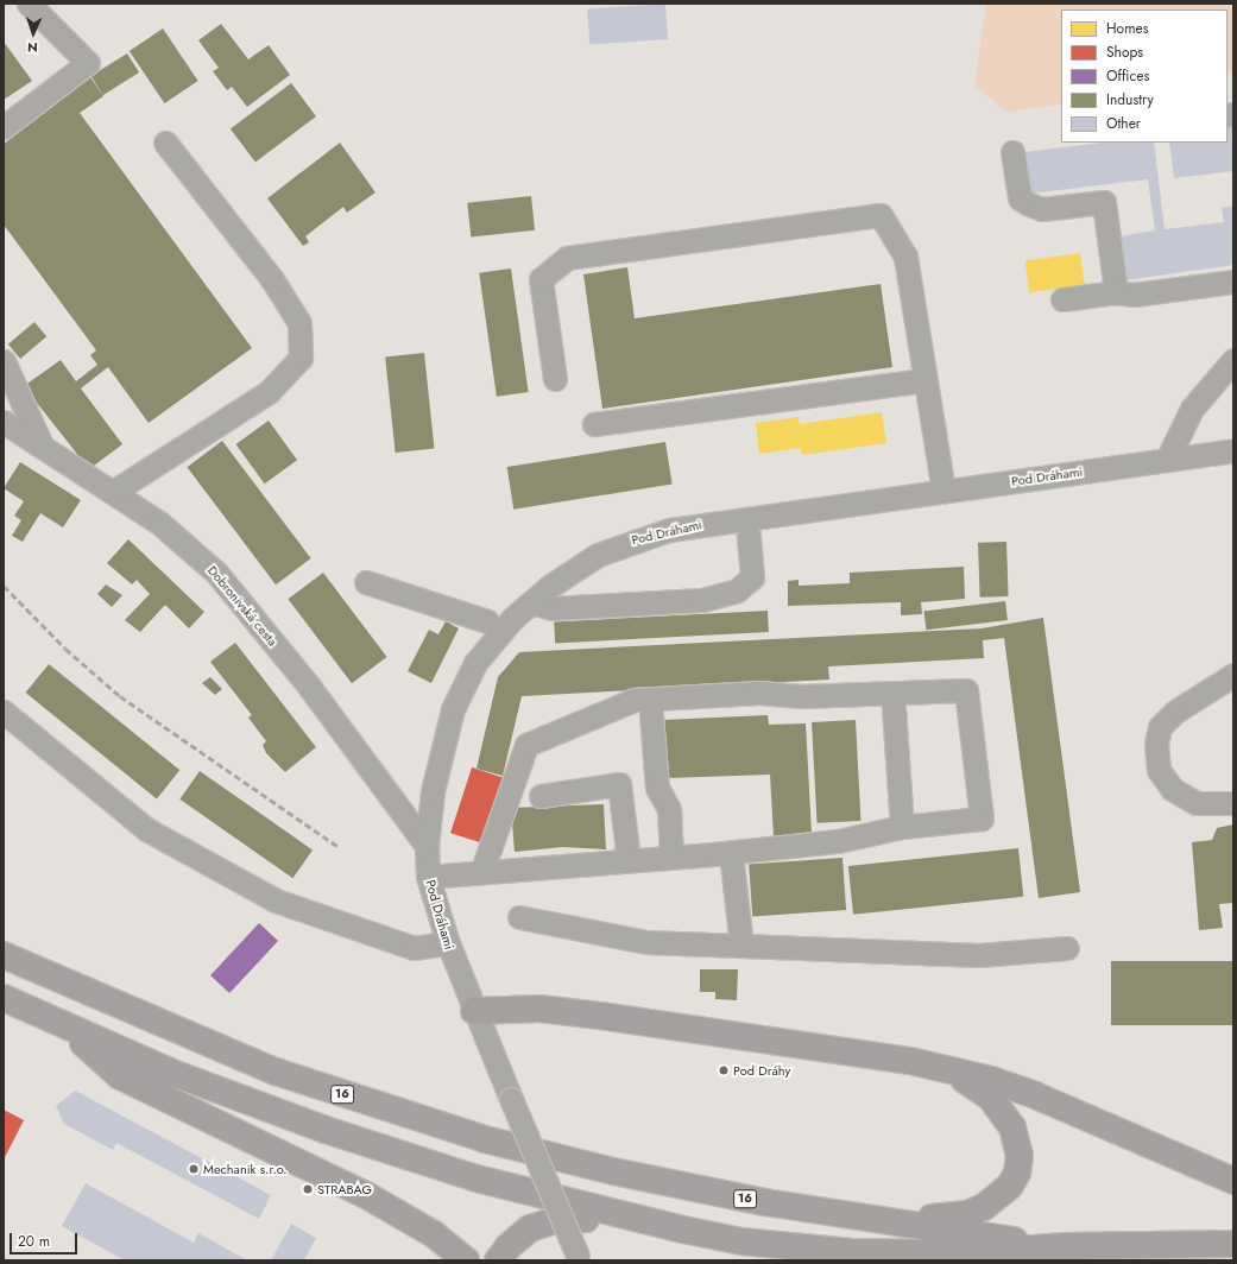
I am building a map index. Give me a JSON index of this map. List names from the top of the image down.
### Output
{
  "streets": {
    "main road": ["16"],
    "street": ["Pod Dráhami", "Dobronivská cesta"]
  },
  "crossings": [
    ["Pod Dráhami", "Dobronivská cesta"]
  ],
  "places": ["Pod Dráhy", "Mechanik s.r.o.", "STRABAG"],
  "legend": [
    "Homes",
    "Shops",
    "Offices",
    "Industry",
    "Other"
  ],
  "scale_bar": "20 m",
  "north": "bottom"
}
